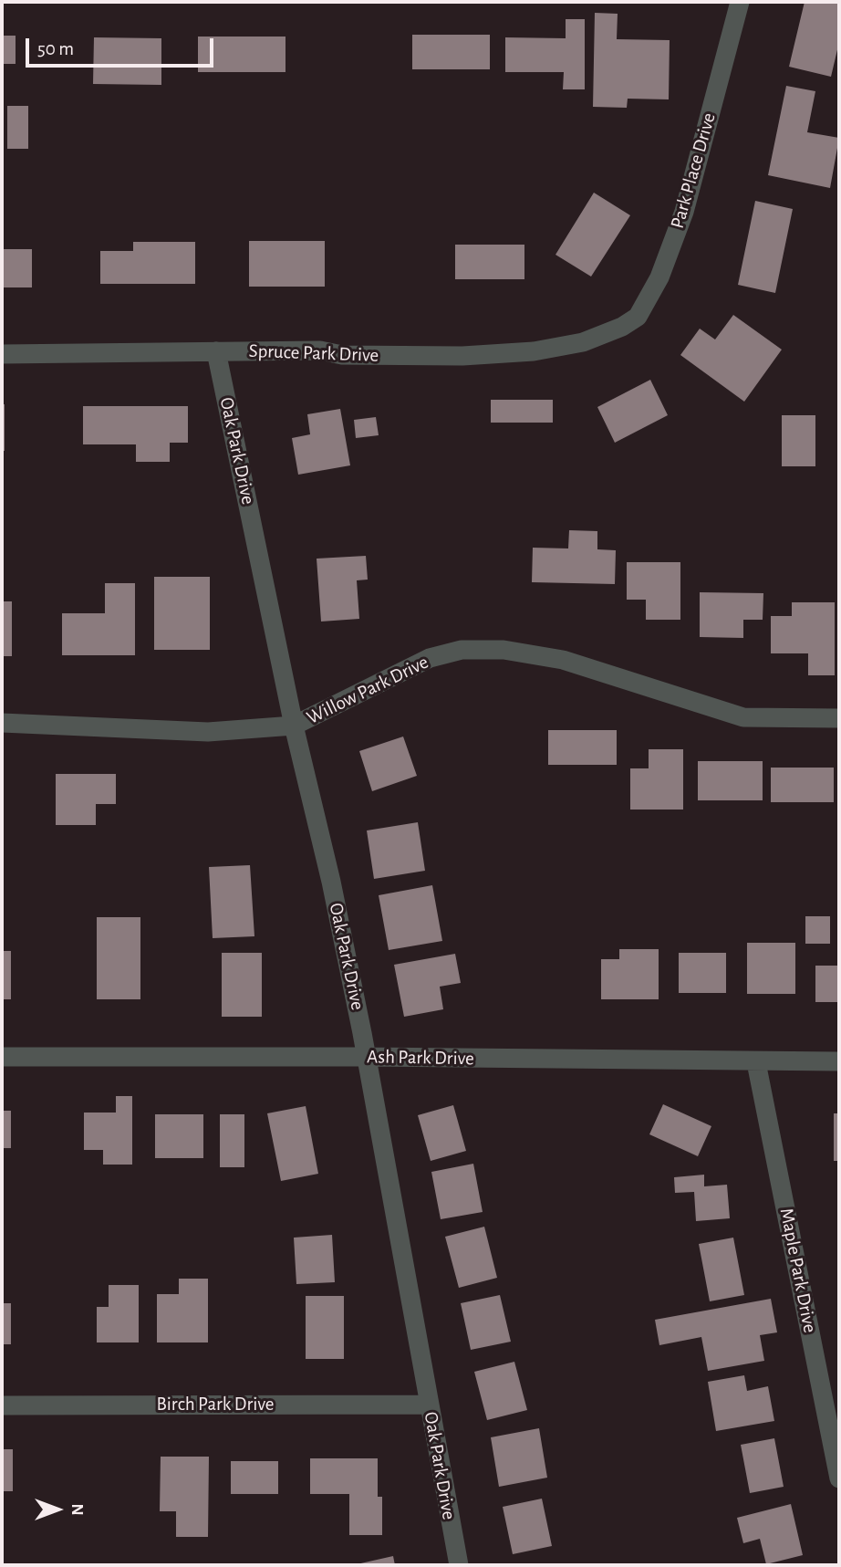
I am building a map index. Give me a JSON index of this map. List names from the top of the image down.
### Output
{
  "streets": {
    "street": [
      "Park Place Drive",
      "Spruce Park Drive",
      "Oak Park Drive",
      "Willow Park Drive",
      "Ash Park Drive",
      "Maple Park Drive",
      "Birch Park Drive"
    ]
  },
  "crossings": [
    ["Park Place Drive", "Spruce Park Drive"],
    ["Spruce Park Drive", "Oak Park Drive"],
    ["Oak Park Drive", "Willow Park Drive"],
    ["Oak Park Drive", "Ash Park Drive"],
    ["Oak Park Drive", "Birch Park Drive"],
    ["Ash Park Drive", "Maple Park Drive"]
  ],
  "scale_bar": "50 m",
  "north": "right"
}
